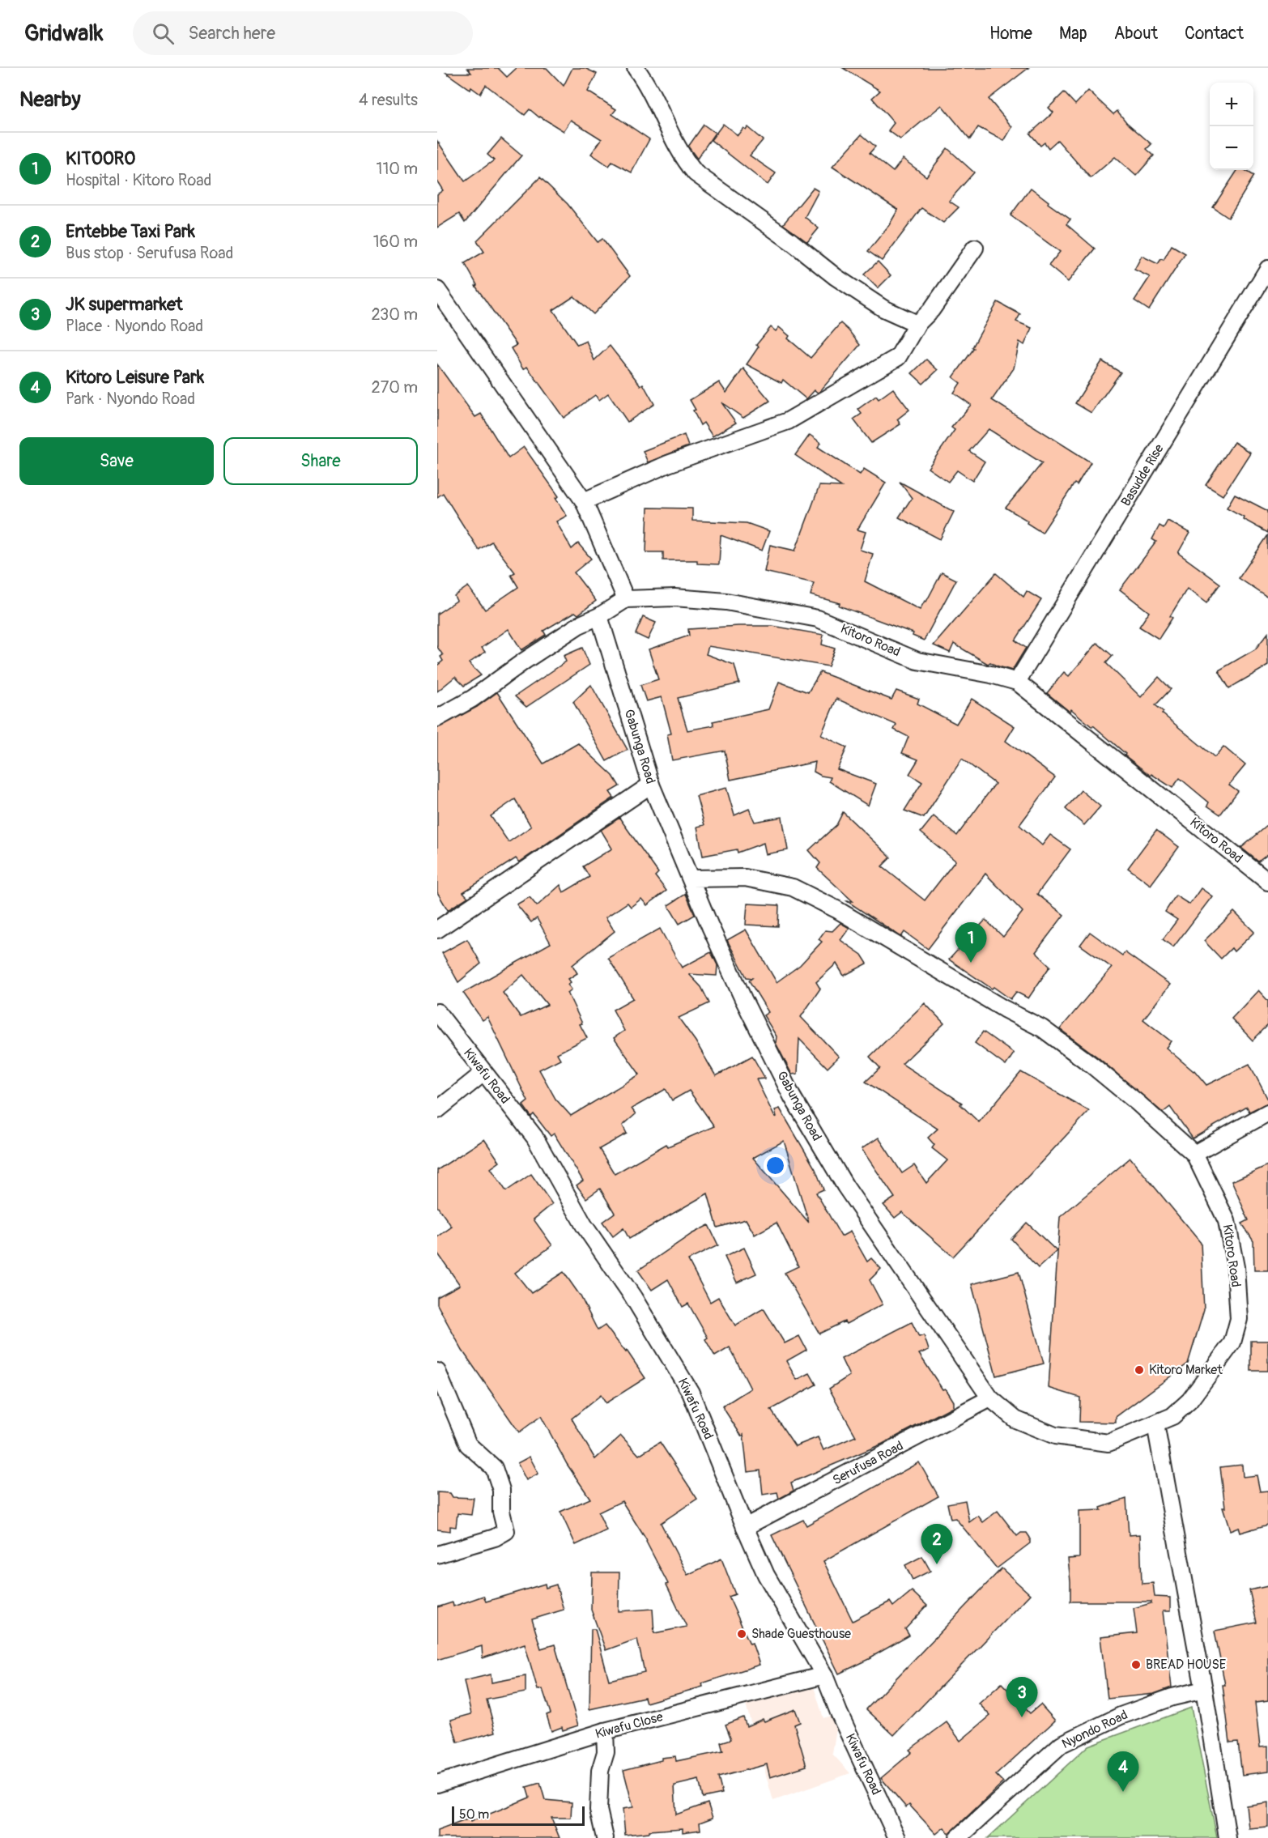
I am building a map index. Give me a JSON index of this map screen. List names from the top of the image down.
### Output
{
  "streets": {
    "street": [
      "Basudde Rise",
      "Kitoro Road",
      "Gabunga Road",
      "Kiwafu Road",
      "Serufusa Road",
      "Kiwafu Close",
      "Nyondo Road"
    ]
  },
  "crossings": [
    ["Basudde Rise", "Kitoro Road"],
    ["Kitoro Road", "Gabunga Road"],
    ["Gabunga Road", "Serufusa Road"],
    ["Kiwafu Road", "Serufusa Road"],
    ["Kiwafu Road", "Kiwafu Close"]
  ],
  "places": ["Kitoro Market", "Shade Guesthouse", "BREAD HOUSE"],
  "scale_bar": "50 m",
  "page": {
    "header": "Gridwalk",
    "search": "Search here",
    "nav": [
      "Home",
      "Map",
      "About",
      "Contact"
    ],
    "heading": ["Nearby", "4 results"],
    "map_buttons": ["+", "−"],
    "list": [
      {
        "mark": "1",
        "name": "KITOORO",
        "note": "Hospital · Kitoro Road",
        "value": "110 m"
      },
      {
        "mark": "2",
        "name": "Entebbe Taxi Park",
        "note": "Bus stop · Serufusa Road",
        "value": "160 m"
      },
      {
        "mark": "3",
        "name": "JK supermarket",
        "note": "Place · Nyondo Road",
        "value": "230 m"
      },
      {
        "mark": "4",
        "name": "Kitoro Leisure Park",
        "note": "Park · Nyondo Road",
        "value": "270 m"
      }
    ],
    "buttons": ["Save", "Share"],
    "pins": [
      "1",
      "2",
      "3",
      "4"
    ],
    "scale": "50 m"
  }
}
